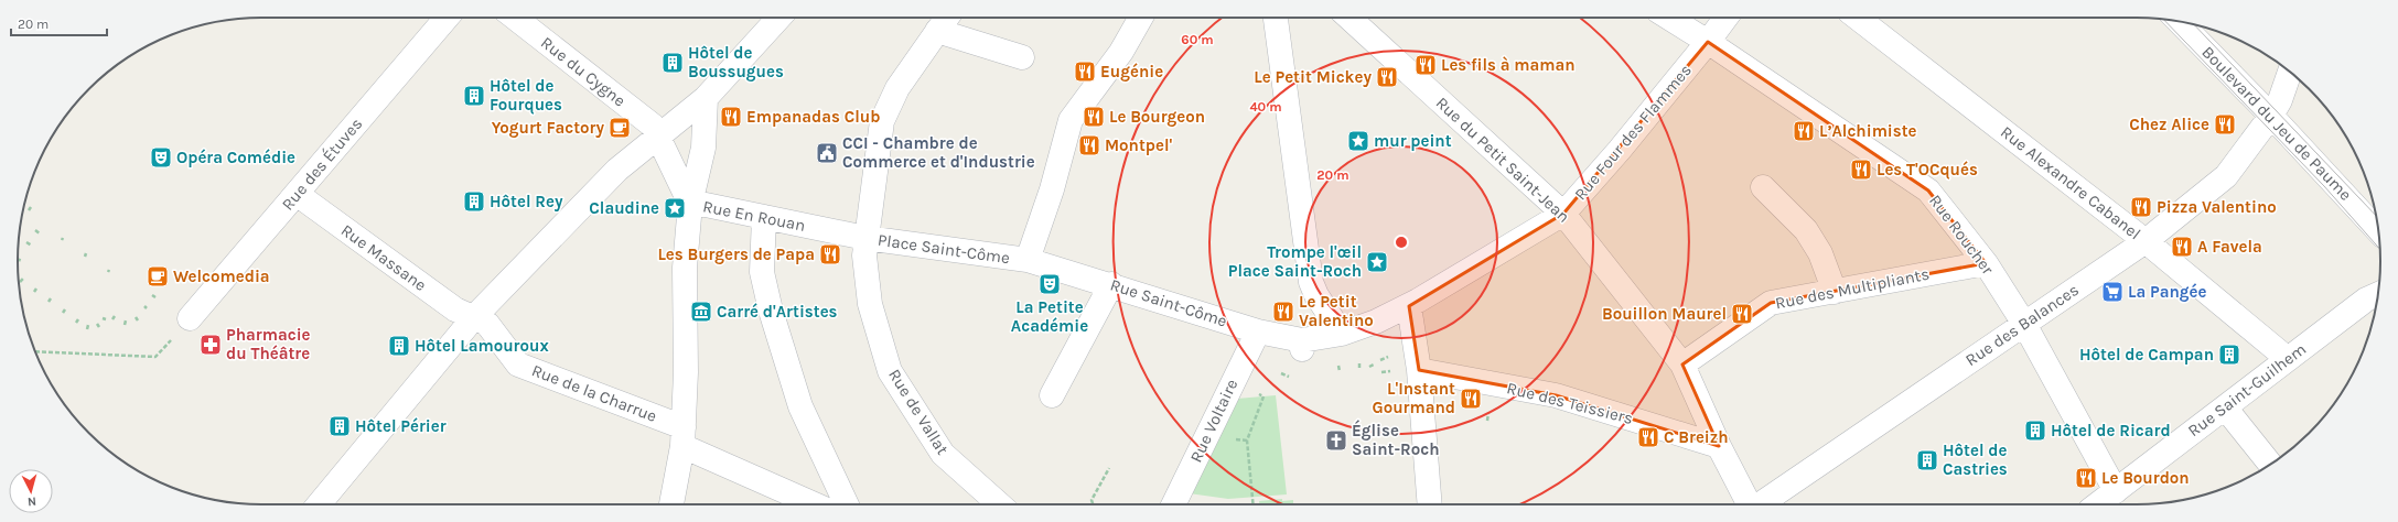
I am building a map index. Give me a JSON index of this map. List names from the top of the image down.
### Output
{
  "streets": {
    "street": [
      "Rue du Cygne",
      "Boulevard du Jeu de Paume",
      "Rue Four des Flammes",
      "Rue du Petit Saint-Jean",
      "Rue des Étuves",
      "Rue Alexandre Cabanel",
      "Rue En Rouan",
      "Rue Roucher",
      "Place Saint-Côme",
      "Rue Massane",
      "Rue des Multipliants",
      "Rue Saint-Côme",
      "Rue des Balances",
      "Rue Saint-Guilhem",
      "Rue de la Charrue",
      "Rue des Teissiers",
      "Rue de Vallat",
      "Rue Voltaire"
    ]
  },
  "crossings": [
    ["Rue du Cygne", "Rue En Rouan"],
    ["Boulevard du Jeu de Paume", "Rue des Balances"],
    ["Rue Four des Flammes", "Rue du Petit Saint-Jean"],
    ["Rue Four des Flammes", "Rue Roucher"],
    ["Rue Four des Flammes", "Rue Saint-Côme"],
    ["Rue du Petit Saint-Jean", "Rue des Multipliants"],
    ["Rue du Petit Saint-Jean", "Rue des Teissiers"],
    ["Rue des Étuves", "Rue Massane"],
    ["Rue Alexandre Cabanel", "Rue des Balances"],
    ["Rue Alexandre Cabanel", "Rue Saint-Guilhem"],
    ["Rue En Rouan", "Place Saint-Côme"],
    ["Rue En Rouan", "Rue de Vallat"],
    ["Rue Roucher", "Rue des Multipliants"],
    ["Rue Roucher", "Rue des Balances"],
    ["Rue Roucher", "Rue Saint-Guilhem"],
    ["Place Saint-Côme", "Rue Saint-Côme"],
    ["Place Saint-Côme", "Rue de Vallat"],
    ["Rue Massane", "Rue de la Charrue"],
    ["Rue Saint-Côme", "Rue Voltaire"]
  ],
  "places": {
    "building": [
      "Hôtel de Boussugues",
      "Hôtel de Fourques",
      "Hôtel Rey",
      "Hôtel Lamouroux",
      "Hôtel de Campan",
      "Hôtel Périer",
      "Hôtel de Ricard",
      "Hôtel de Castries"
    ],
    "restaurant": [
      "Les fils à maman",
      "Eugénie",
      "Le Petit Mickey",
      "Empanadas Club",
      "Le Bourgeon",
      "Chez Alice",
      "L’Alchimiste",
      "Montpel'",
      "Les T'OCqués",
      "Pizza Valentino",
      "A Favela",
      "Les Burgers de Papa",
      "Le Petit Valentino",
      "Bouillon Maurel",
      "L'Instant Gourmand",
      "C Breizh",
      "Le Bourdon"
    ],
    "cafe": ["Yogurt Factory", "Welcomedia"],
    "place": ["mur peint", "Claudine", "Trompe l'œil Place Saint-Roch"],
    "public building": ["CCI - Chambre de Commerce et d'Industrie"],
    "theatre": ["Opéra Comédie", "La Petite Académie"],
    "supermarket": ["La Pangée"],
    "museum": ["Carré d'Artistes"],
    "pharmacy": ["Pharmacie du Théâtre"],
    "church": ["Église Saint-Roch"]
  },
  "scale_bar": "20 m",
  "north": "bottom",
  "rings": ["60 m", "40 m", "20 m"]
}
